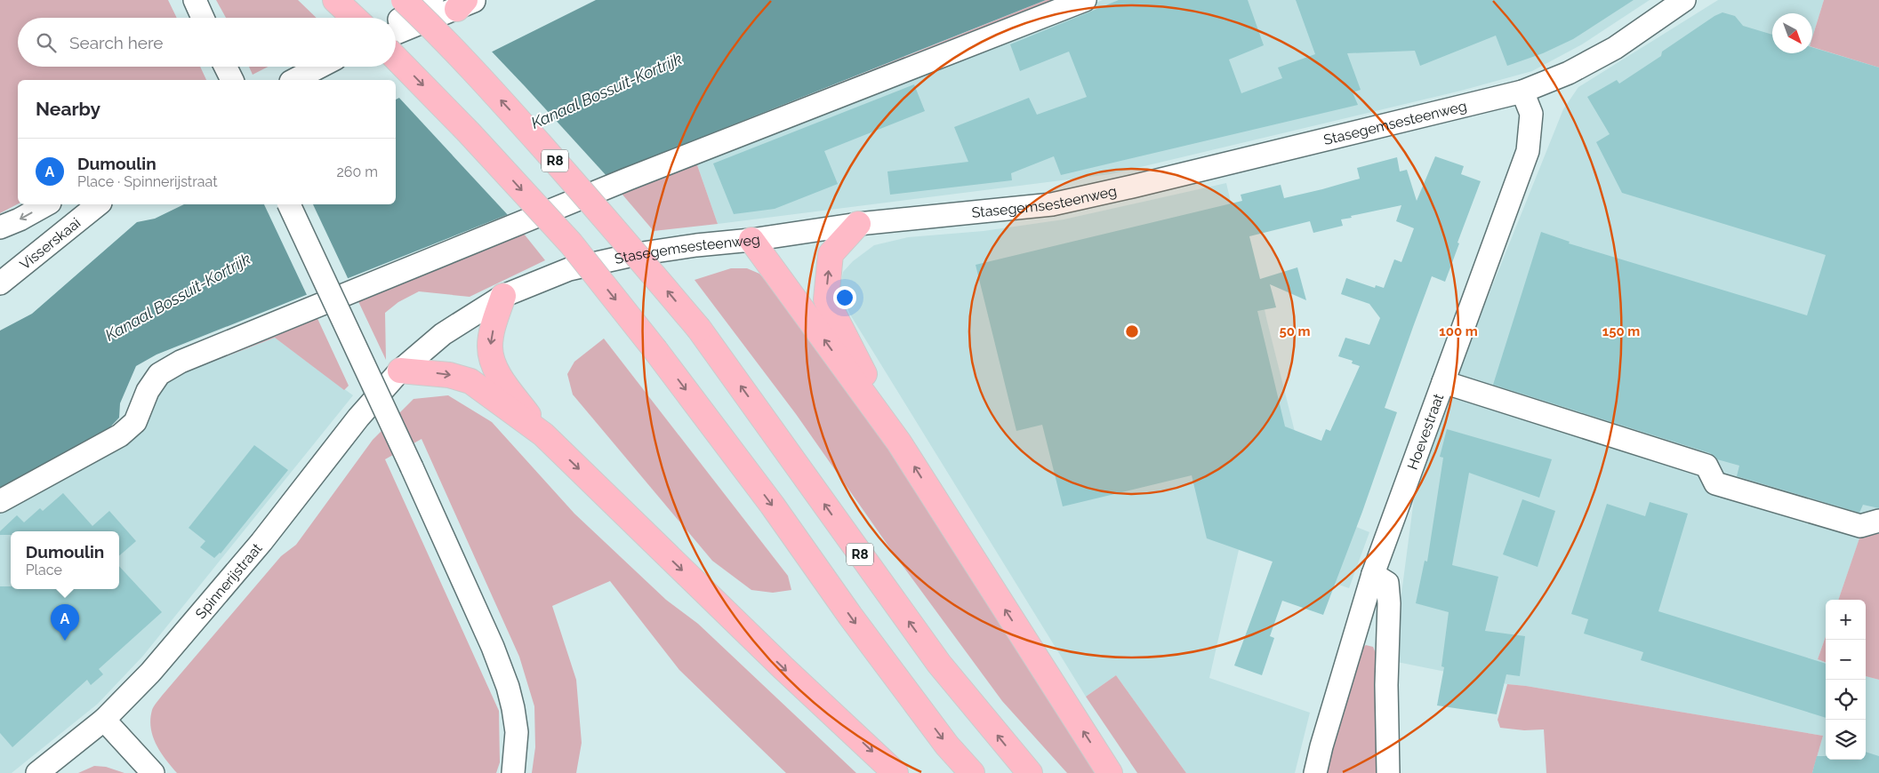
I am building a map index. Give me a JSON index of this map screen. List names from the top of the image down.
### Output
{
  "streets": {
    "highway": ["R8"],
    "street": [
      "Stasegemsesteenweg",
      "Visserskaai",
      "Hoevestraat",
      "Spinnerijstraat"
    ]
  },
  "crossings": [
    ["Stasegemsesteenweg", "Hoevestraat"],
    ["Stasegemsesteenweg", "Spinnerijstraat"]
  ],
  "water": ["Kanaal Bossuit-Kortrijk"],
  "north": "bottom right",
  "page": {
    "search": "Search here",
    "heading": "Nearby",
    "list": [
      {
        "mark": "A",
        "name": "Dumoulin",
        "note": "Place · Spinnerijstraat",
        "value": "260 m"
      }
    ],
    "popup": ["Dumoulin", "Place"],
    "map_buttons": ["+", "−"],
    "pins": "A"
  },
  "rings": ["50 m", "100 m", "150 m"]
}
